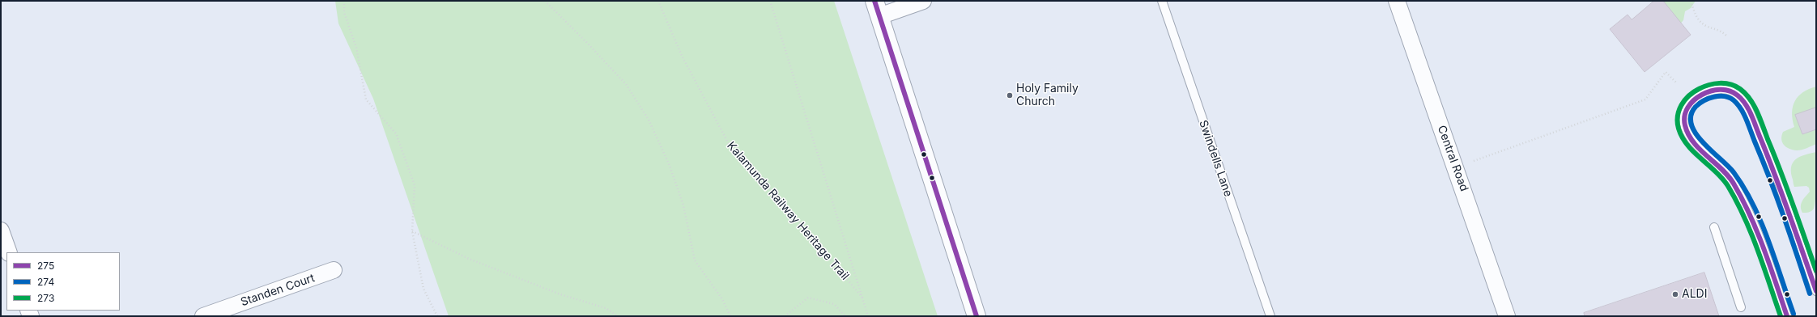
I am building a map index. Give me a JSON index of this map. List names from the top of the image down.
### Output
{
  "streets": {
    "street": ["Central Road", "Standen Court"],
    "lane": ["Swindells Lane"],
    "path": ["Kalamunda Railway Heritage Trail"]
  },
  "places": ["Holy Family Church", "ALDI"],
  "lines": ["transit line 275", "transit line 273", "transit line 274"],
  "legend": ["275", "274", "273"]
}
